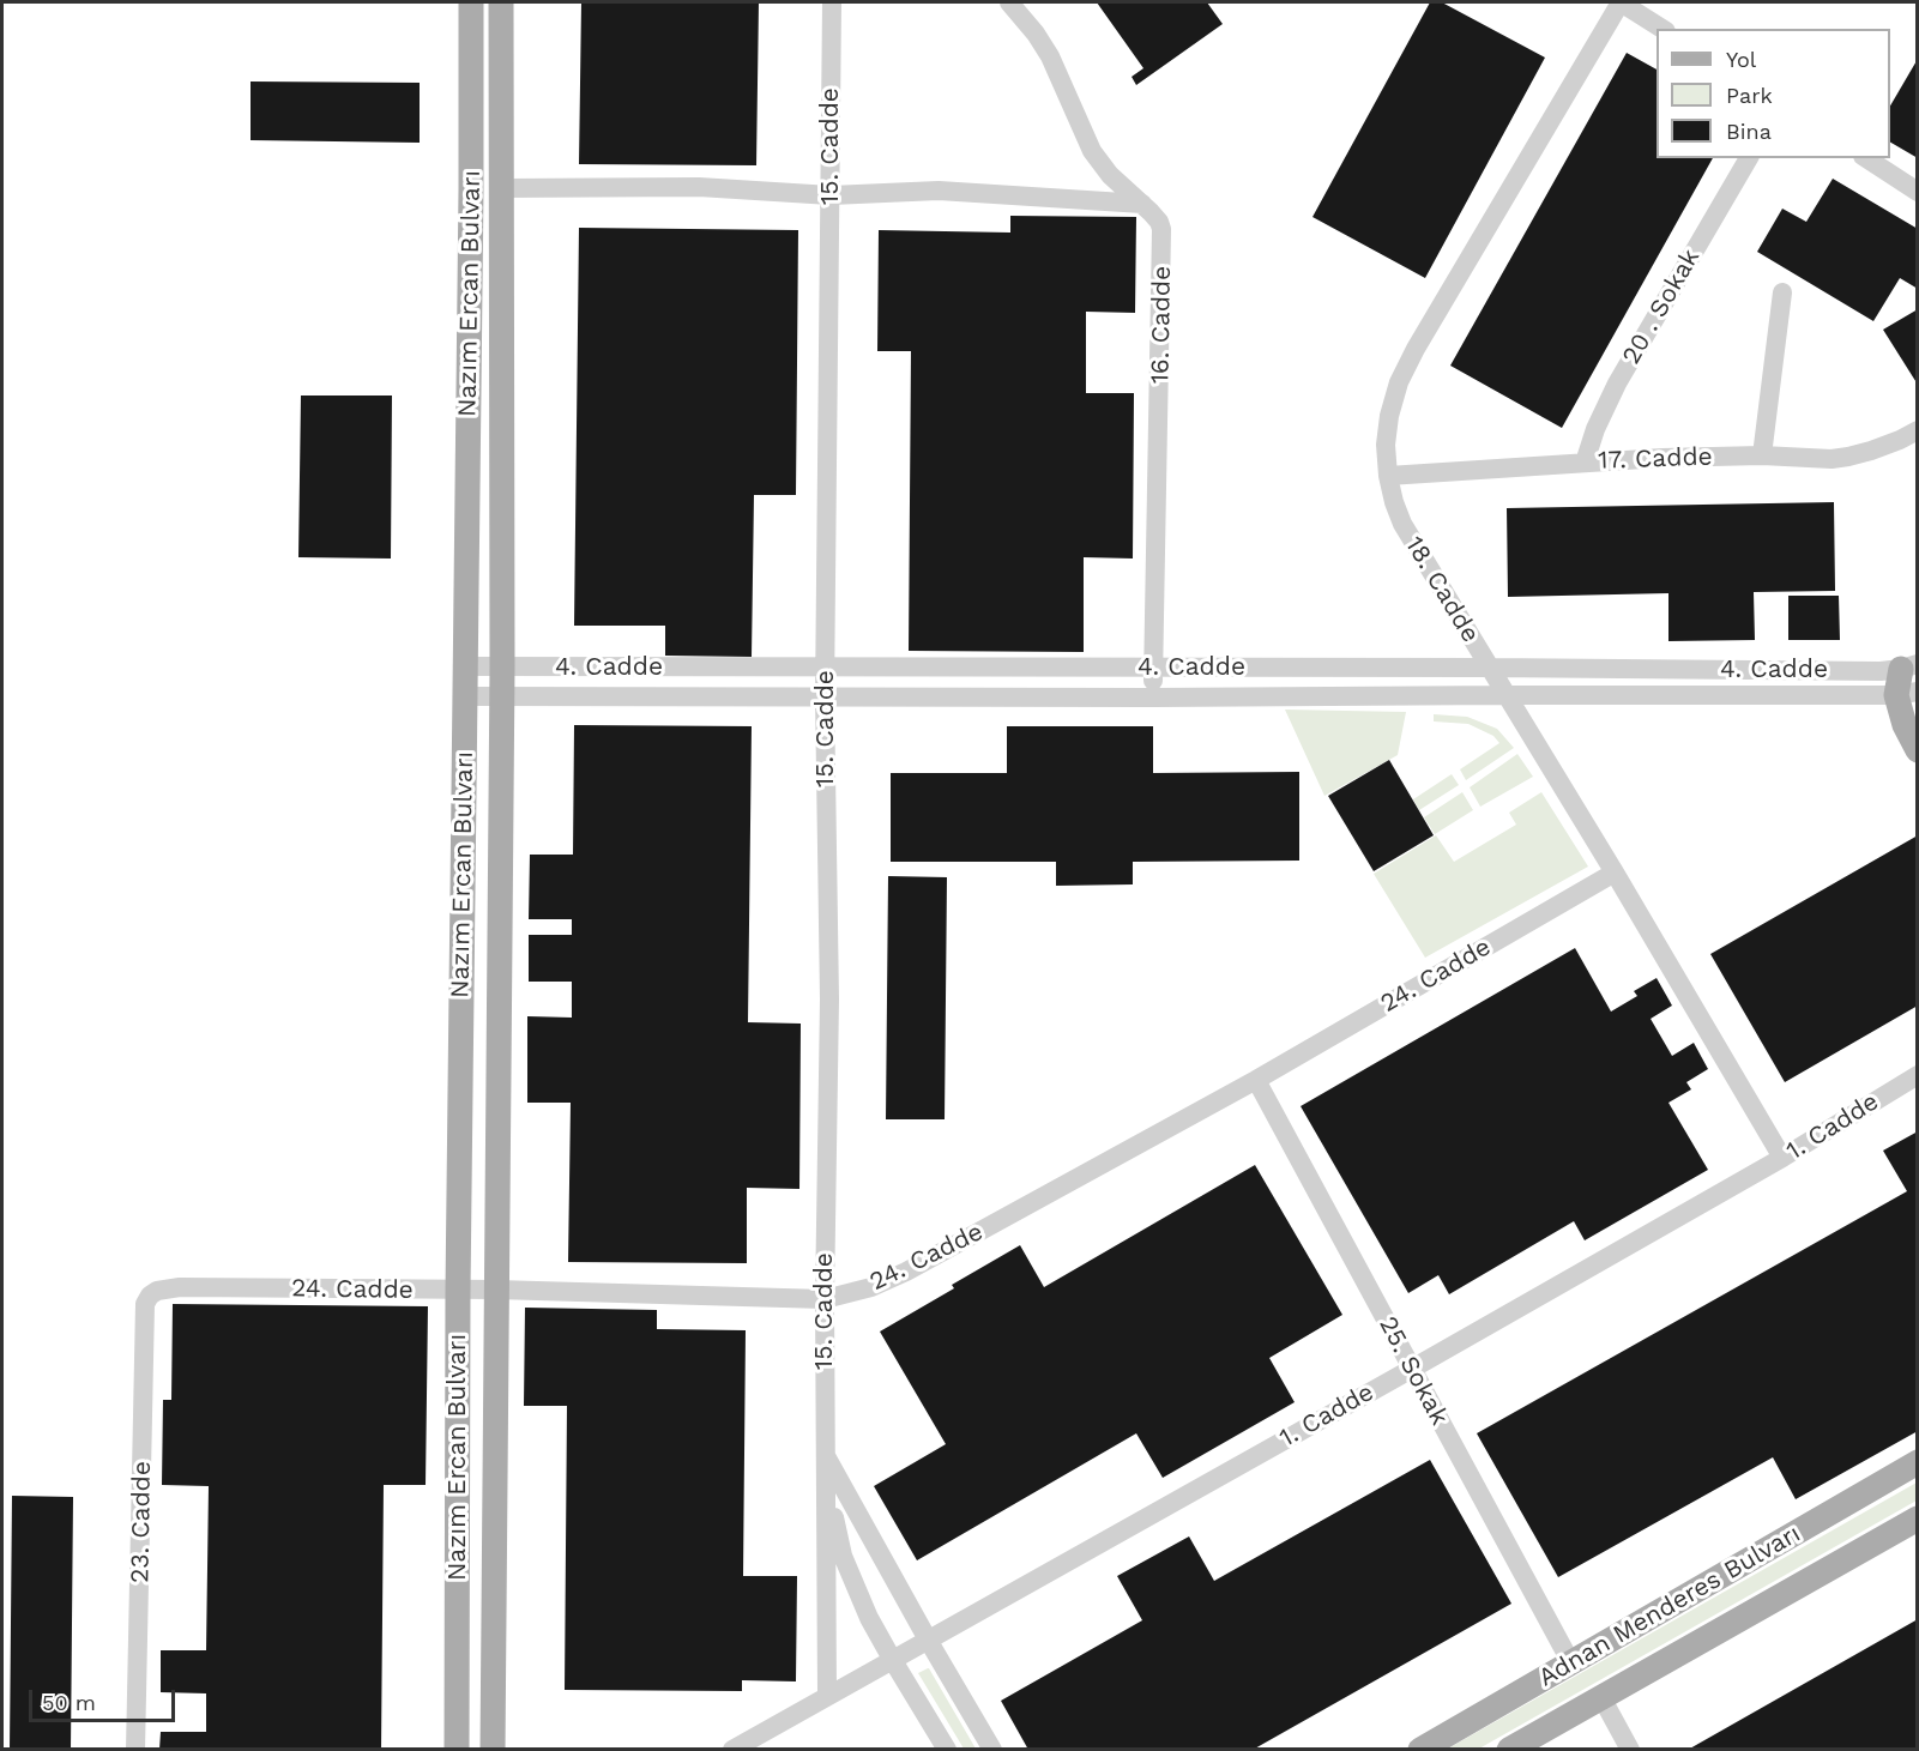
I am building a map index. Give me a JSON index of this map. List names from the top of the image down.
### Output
{
  "streets": {
    "main road": ["Nazım Ercan Bulvarı", "Adnan Menderes Bulvarı"],
    "street": [
      "15. Cadde",
      "20 . Sokak",
      "16. Cadde",
      "17. Cadde",
      "18. Cadde",
      "4. Cadde",
      "24. Cadde",
      "1. Cadde",
      "25. Sokak",
      "23. Cadde"
    ]
  },
  "crossings": [
    ["15. Cadde", "4. Cadde"],
    ["15. Cadde", "24. Cadde"],
    ["15. Cadde", "1. Cadde"],
    ["Nazım Ercan Bulvarı", "4. Cadde"],
    ["Nazım Ercan Bulvarı", "24. Cadde"],
    ["20 . Sokak", "17. Cadde"],
    ["16. Cadde", "4. Cadde"],
    ["17. Cadde", "18. Cadde"],
    ["18. Cadde", "4. Cadde"],
    ["18. Cadde", "24. Cadde"],
    ["18. Cadde", "1. Cadde"],
    ["24. Cadde", "25. Sokak"],
    ["24. Cadde", "23. Cadde"],
    ["1. Cadde", "25. Sokak"],
    ["25. Sokak", "Adnan Menderes Bulvarı"]
  ],
  "legend": ["Yol", "Park", "Bina"],
  "scale_bar": "50 m"
}
